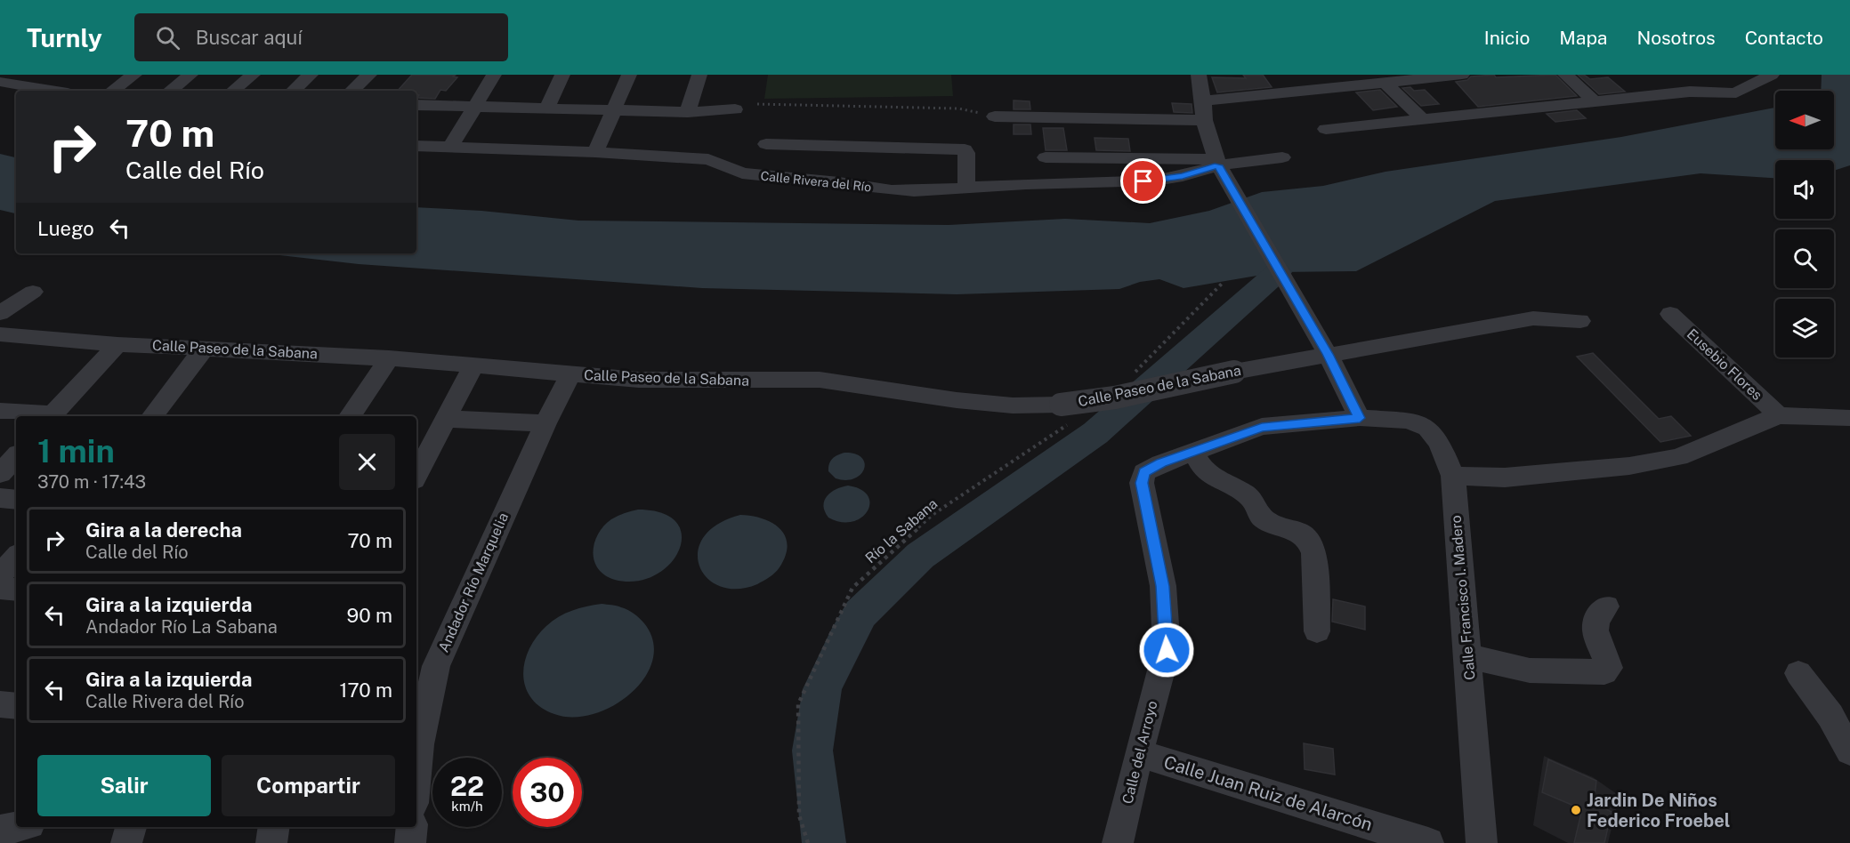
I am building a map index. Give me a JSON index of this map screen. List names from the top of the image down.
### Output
{
  "streets": {
    "street": [
      "Calle Rivera del Río",
      "Calle Paseo de la Sabana",
      "Eusebio Flores",
      "Andador Río Marquelia",
      "Calle Francisco I. Madero",
      "Calle del Arroyo",
      "Calle Juan Ruiz de Alarcón"
    ],
    "path": ["Río la Sabana"]
  },
  "crossings": [
    ["Calle Paseo de la Sabana", "Río la Sabana"],
    ["Calle Paseo de la Sabana", "Andador Río Marquelia"],
    ["Calle Francisco I. Madero", "Calle del Arroyo"],
    ["Calle del Arroyo", "Calle Juan Ruiz de Alarcón"]
  ],
  "places": ["Jardin De Niños Federico Froebel"],
  "north": "left",
  "page": {
    "header": "Turnly",
    "search": "Buscar aquí",
    "nav": [
      "Inicio",
      "Mapa",
      "Nosotros",
      "Contacto"
    ],
    "turn": ["70 m", "Calle del Río"],
    "then": "Luego",
    "heading": ["1 min", "370 m · 17:43"],
    "list": [
      {
        "name": "Gira a la derecha",
        "note": "Calle del Río",
        "value": "70 m"
      },
      {
        "name": "Gira a la izquierda",
        "note": "Andador Río La Sabana",
        "value": "90 m"
      },
      {
        "name": "Gira a la izquierda",
        "note": "Calle Rivera del Río",
        "value": "170 m"
      }
    ],
    "buttons": ["Salir", "Compartir"],
    "speed": "22 km/h",
    "limit": "30"
  }
}
